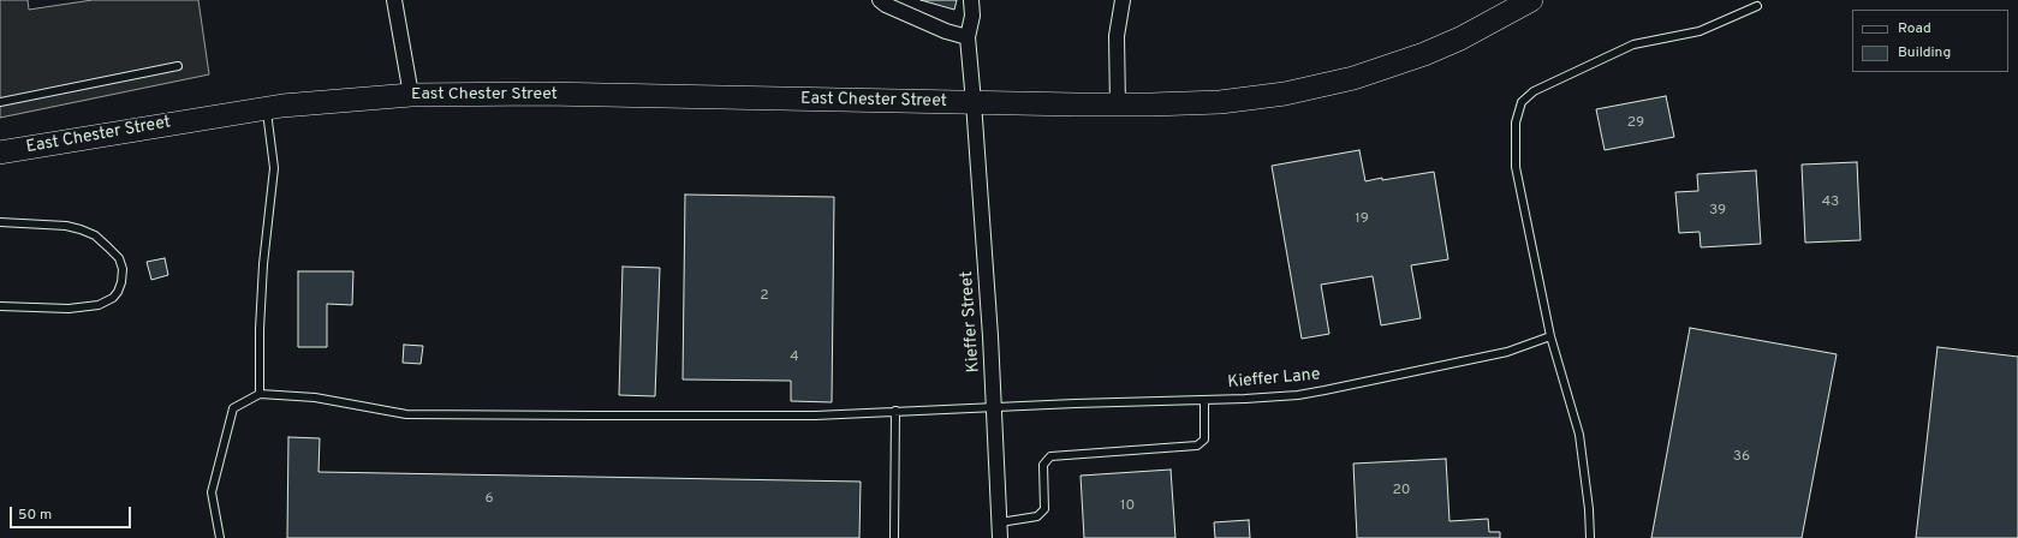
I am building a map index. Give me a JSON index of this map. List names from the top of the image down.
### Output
{
  "streets": {
    "main road": ["East Chester Street"],
    "street": ["Kieffer Street"],
    "lane": ["Kieffer Lane"]
  },
  "crossings": [
    ["East Chester Street", "Kieffer Street"],
    ["Kieffer Street", "Kieffer Lane"]
  ],
  "house_numbers": [
    "29",
    "43",
    "39",
    "19",
    "2",
    "4",
    "36",
    "20",
    "6",
    "10"
  ],
  "legend": ["Road", "Building"],
  "scale_bar": "50 m"
}
